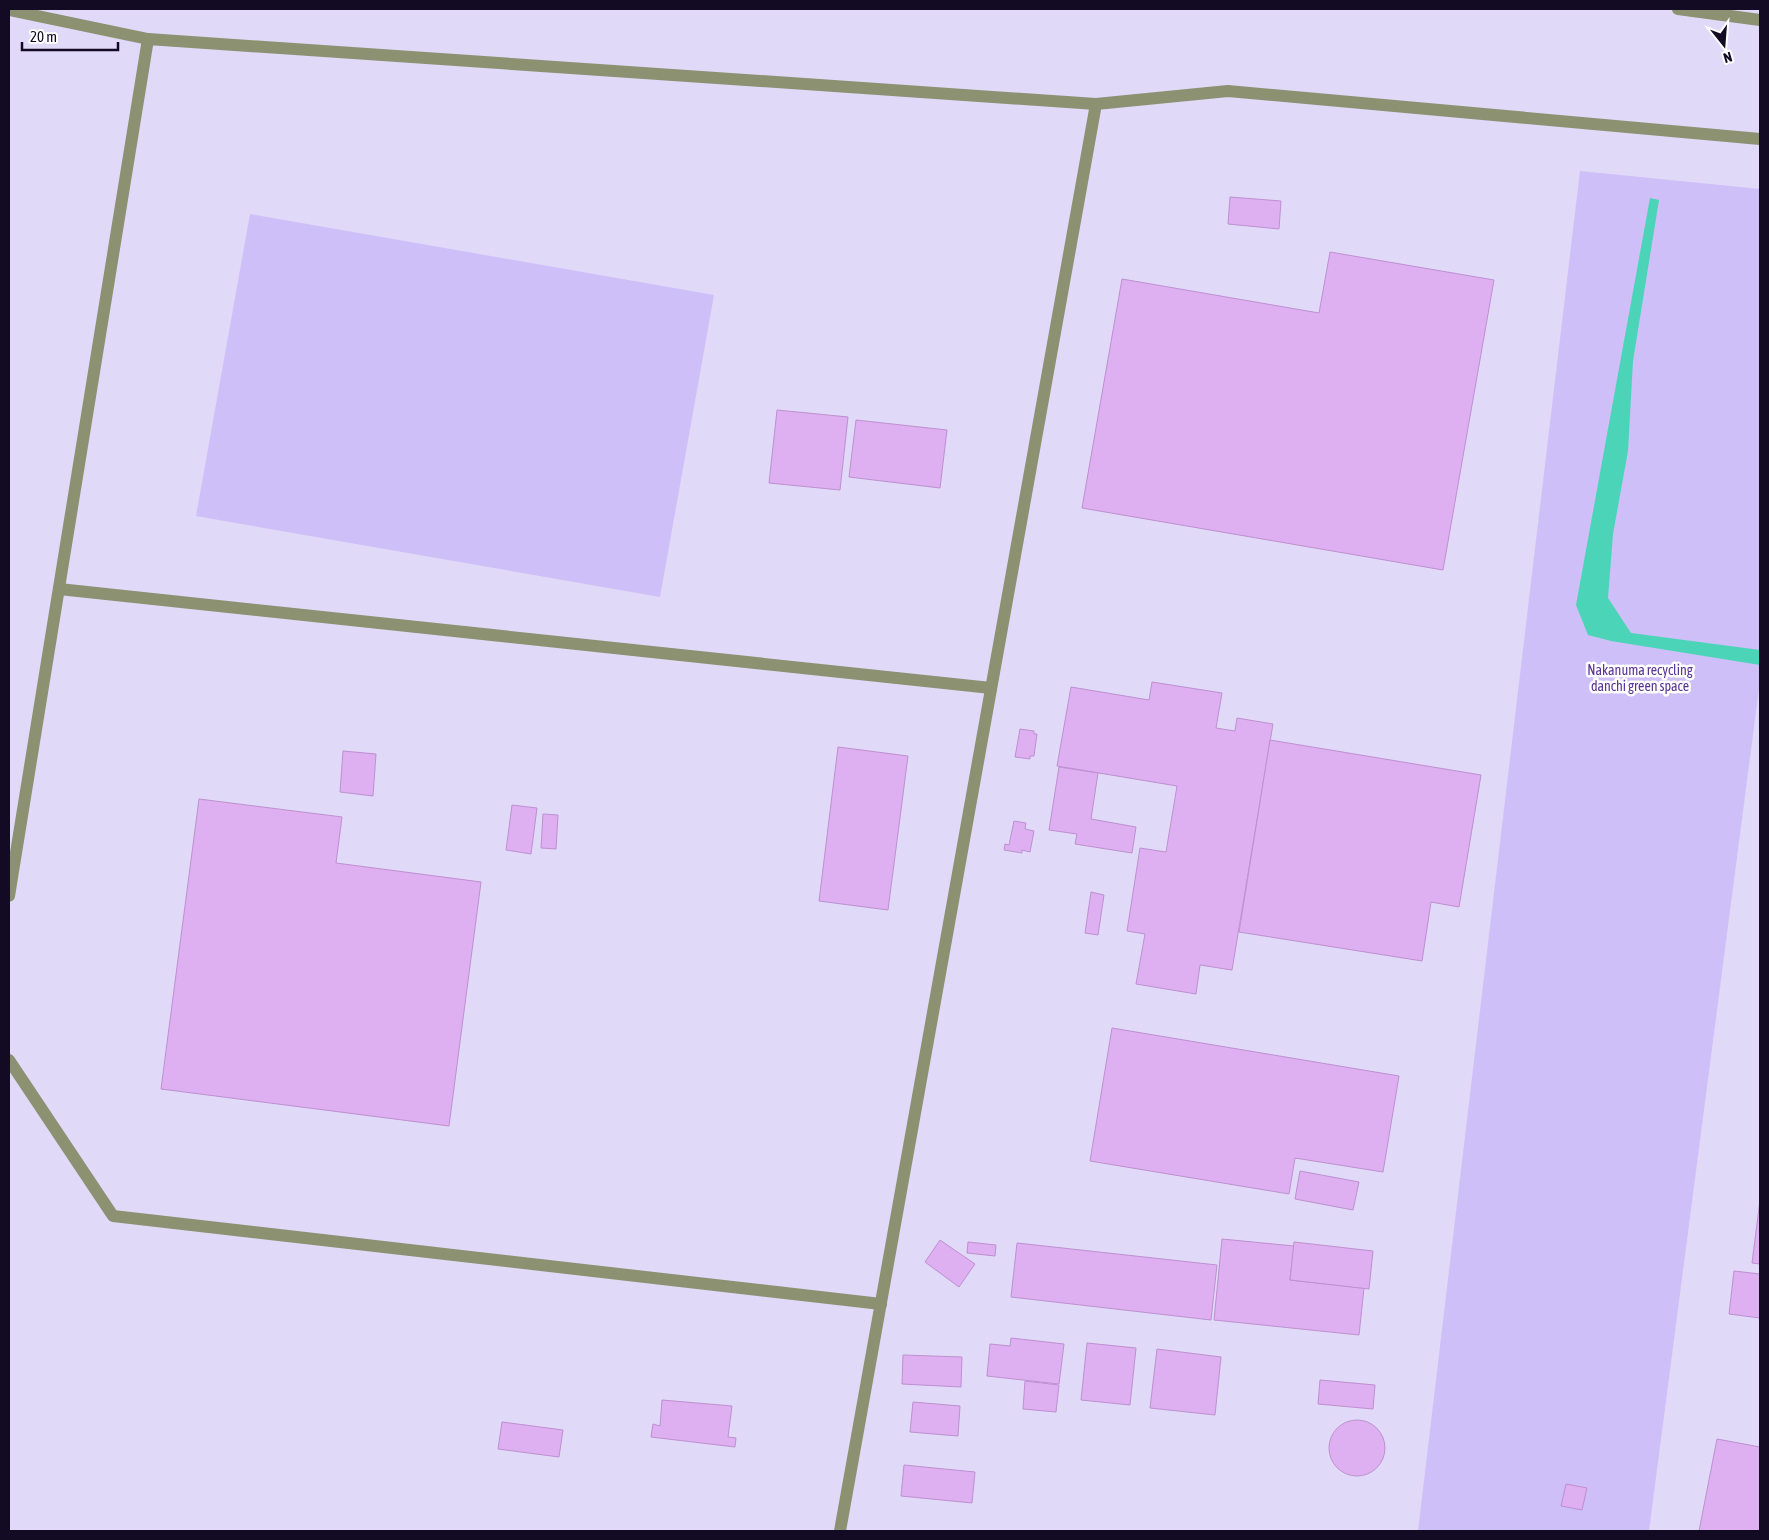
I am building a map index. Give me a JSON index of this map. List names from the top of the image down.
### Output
{
  "parks": ["Nakanuma recycling danchi green space"],
  "scale_bar": "20 m",
  "north": "bottom"
}
